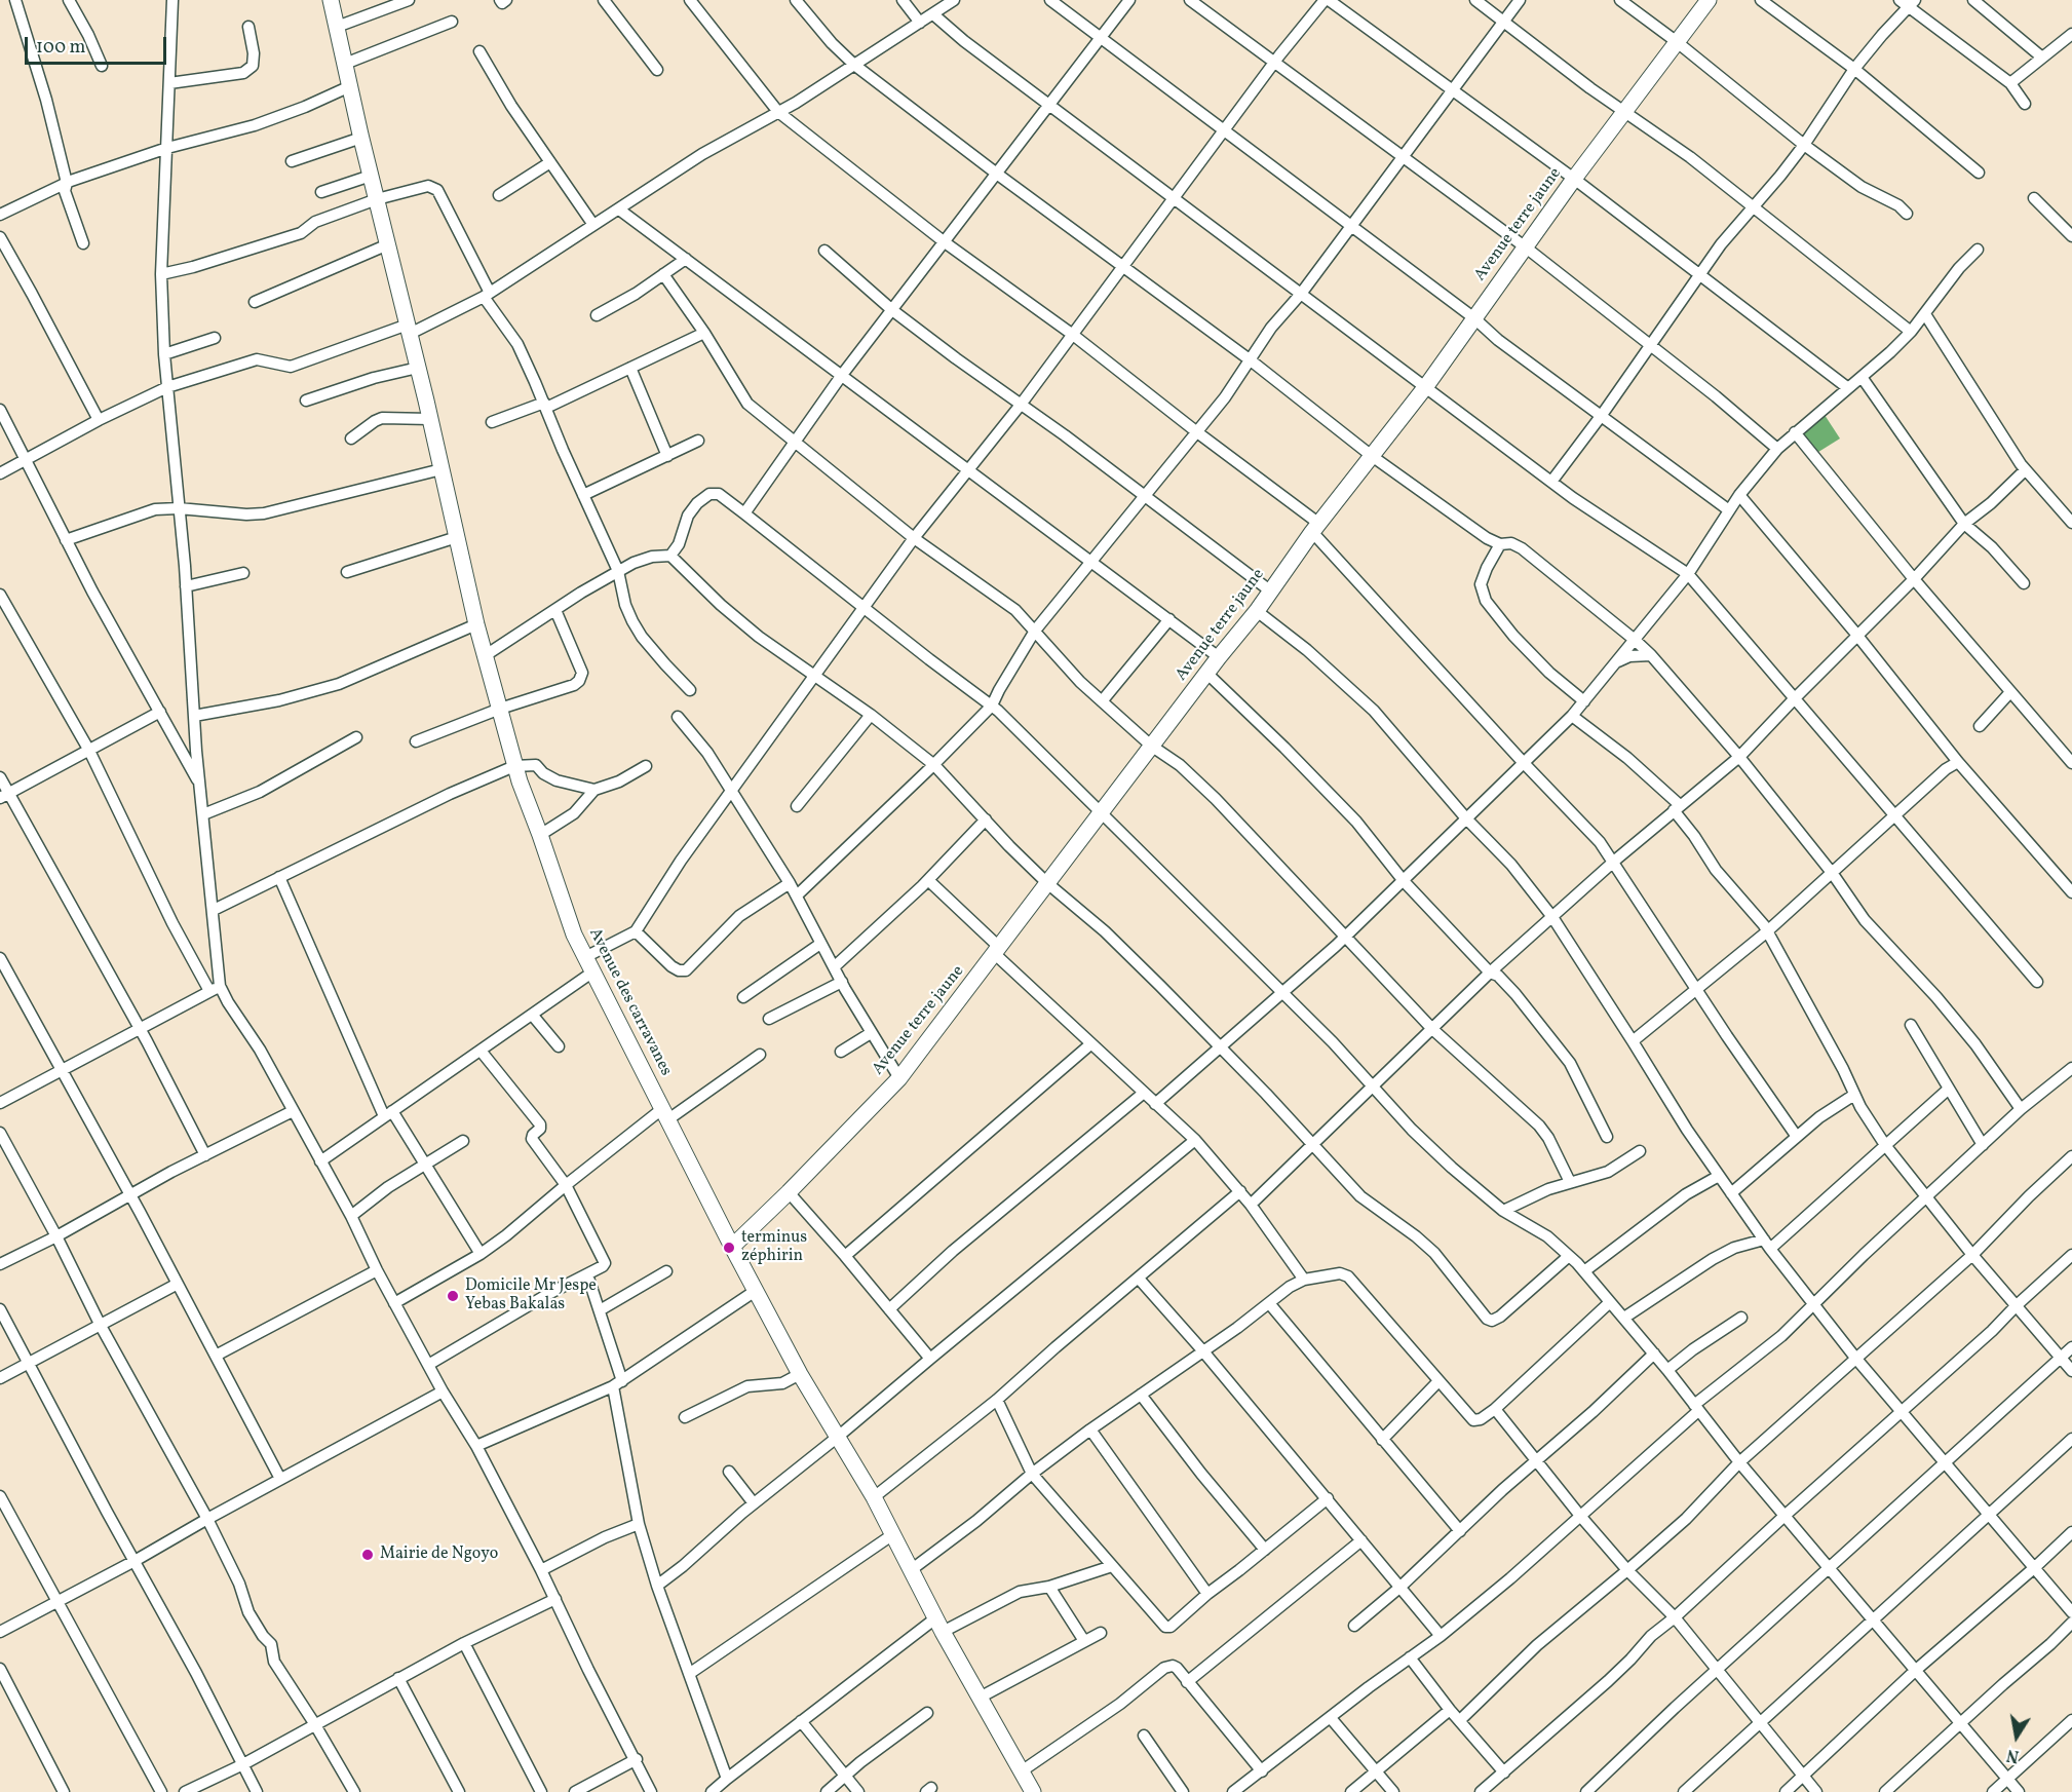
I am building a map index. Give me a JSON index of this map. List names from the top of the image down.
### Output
{
  "streets": {
    "street": ["Avenue terre jaune", "Avenue des carravanes"]
  },
  "crossings": [
    ["Avenue terre jaune", "Avenue des carravanes"]
  ],
  "places": ["terminus zéphirin", "Domicile Mr Jespe Yebas Bakalas", "Mairie de Ngoyo"],
  "scale_bar": "100 m",
  "north": "bottom"
}
